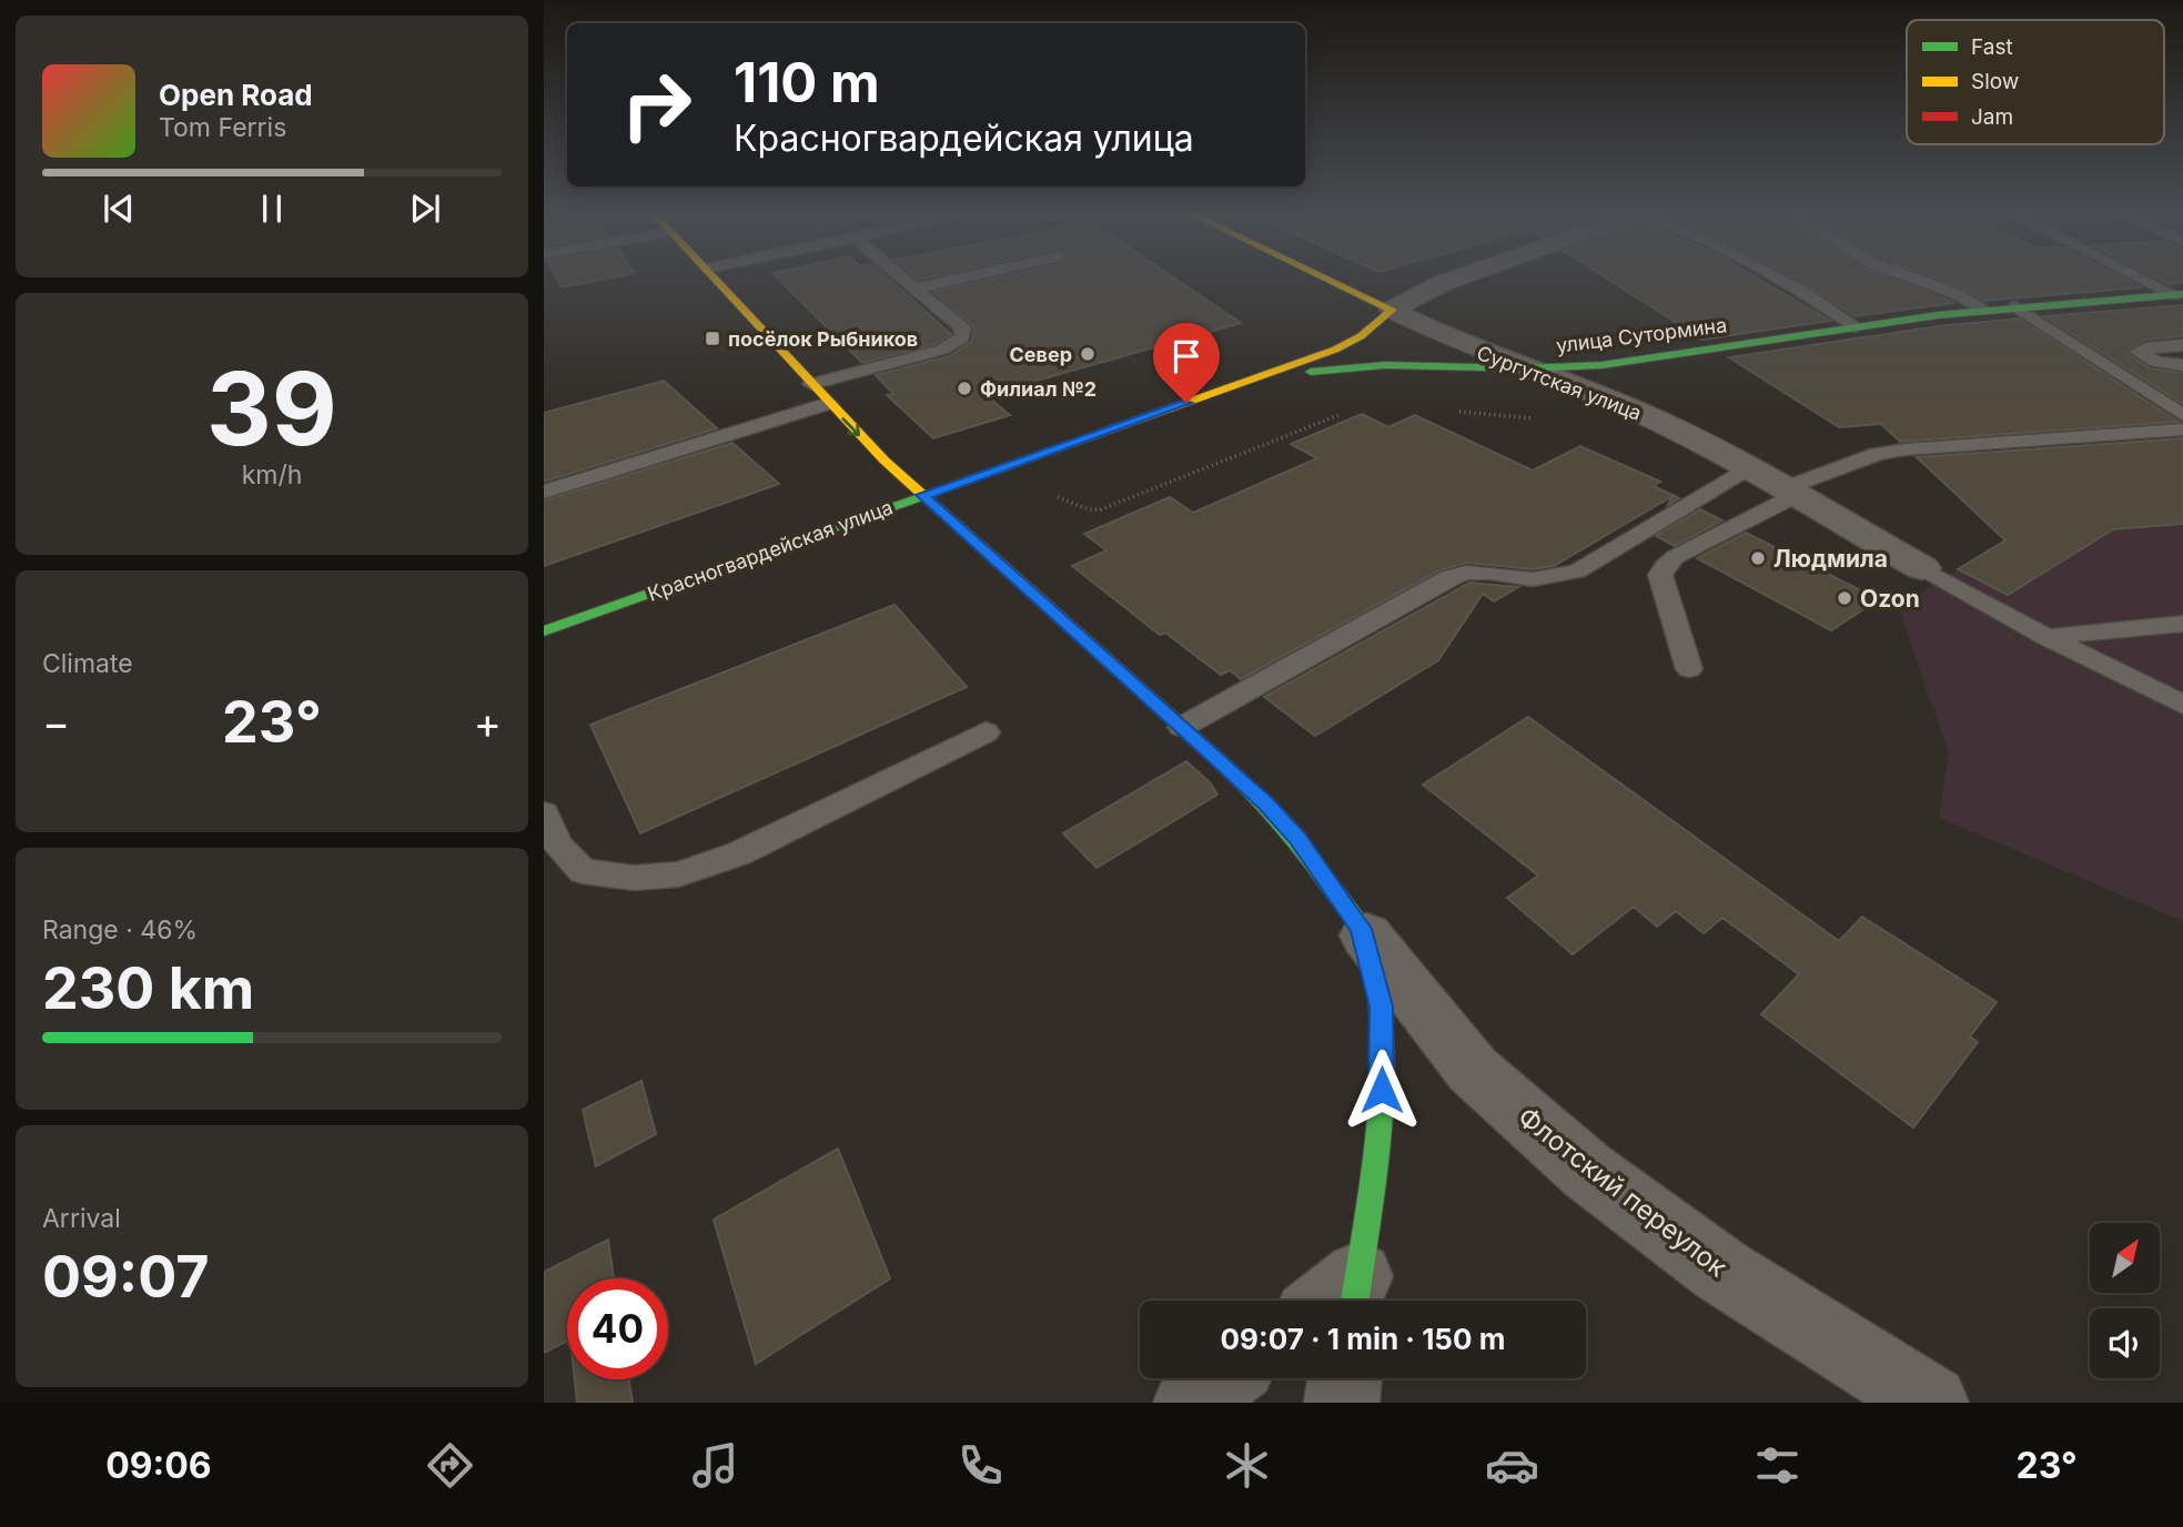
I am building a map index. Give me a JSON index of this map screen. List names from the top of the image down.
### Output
{
  "streets": {
    "street": [
      "улица Сутормина",
      "Сургутская улица",
      "Красногвардейская улица",
      "Флотский переулок"
    ]
  },
  "crossings": [
    ["улица Сутормина", "Сургутская улица"],
    ["улица Сутормина", "Красногвардейская улица"],
    ["Сургутская улица", "Красногвардейская улица"]
  ],
  "places": {
    "transit": ["посёлок Рыбников"],
    "other": [
      "Север",
      "Филиал №2",
      "Людмила",
      "Ozon"
    ]
  },
  "legend": ["Fast", "Slow", "Jam"],
  "north": "top right",
  "page": {
    "turn": ["110 m", "Красногвардейская улица"],
    "song": ["Open Road", "Tom Ferris"],
    "tile": [
      ["39", "km/h"],
      "Climate",
      ["Range · 46%", "230 km"],
      ["Arrival", "09:07"]
    ],
    "heat": ["−", "23°", "+"],
    "limit": "40",
    "trip": "09:07 · 1 min · 150 m",
    "tabs": ["09:06", "23°"]
  }
}
